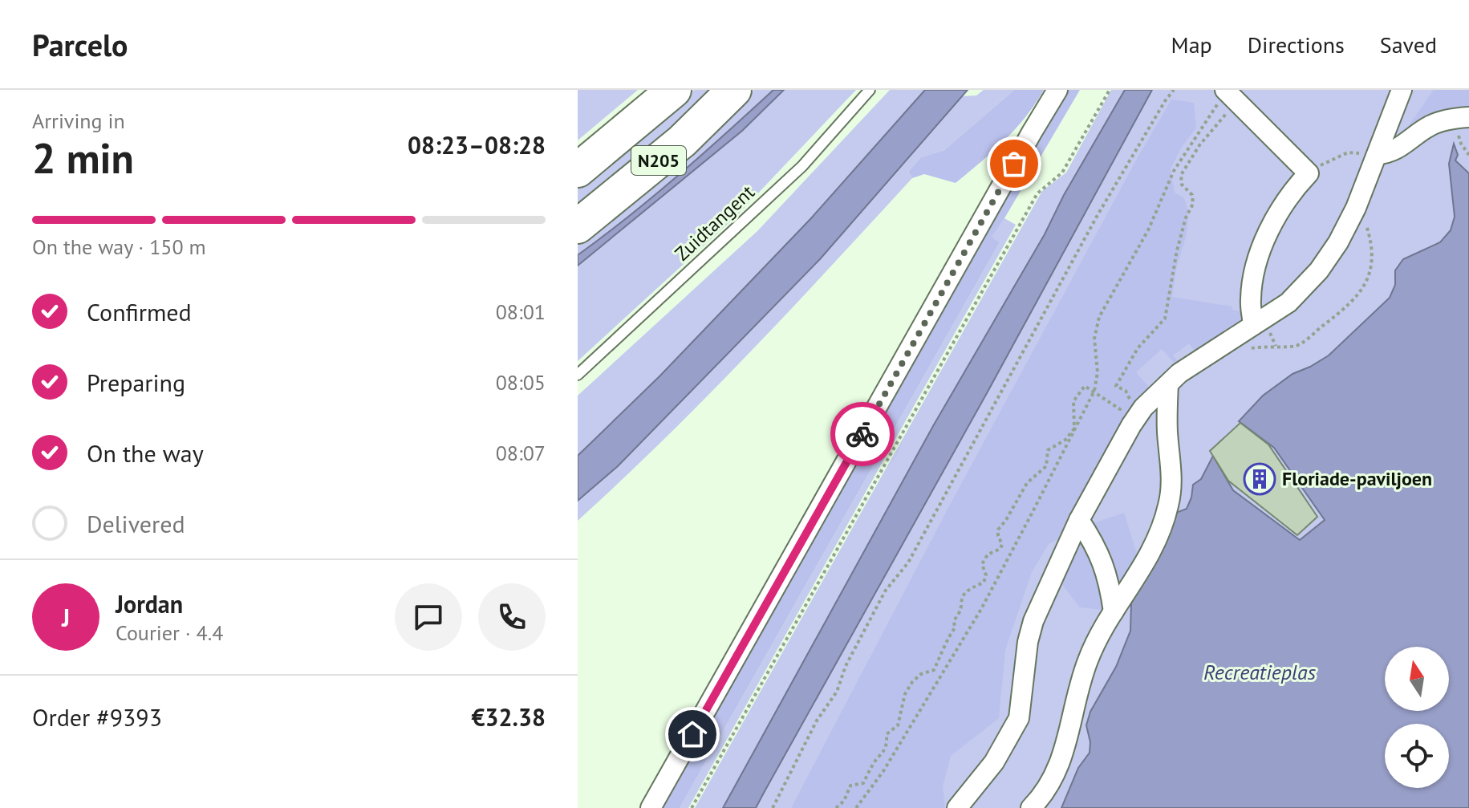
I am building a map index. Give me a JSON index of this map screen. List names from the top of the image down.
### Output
{
  "streets": {
    "highway": ["N205"],
    "lane": ["Zuidtangent"]
  },
  "water": ["Recreatieplas"],
  "places": {
    "building": ["Floriade-paviljoen"]
  },
  "north": "top",
  "page": {
    "header": "Parcelo",
    "nav": ["Map", "Directions", "Saved"],
    "heading": ["2 min", "Arriving in", "08:23–08:28"],
    "panel": [
      "Jordan",
      "Courier · 4.4",
      "Order #9393",
      "€32.38"
    ],
    "bar": "On the way · 150 m",
    "list": [
      ["Confirmed", "08:01"],
      ["Preparing", "08:05"],
      ["On the way", "08:07"],
      "Delivered"
    ],
    "round": "J"
  }
}
